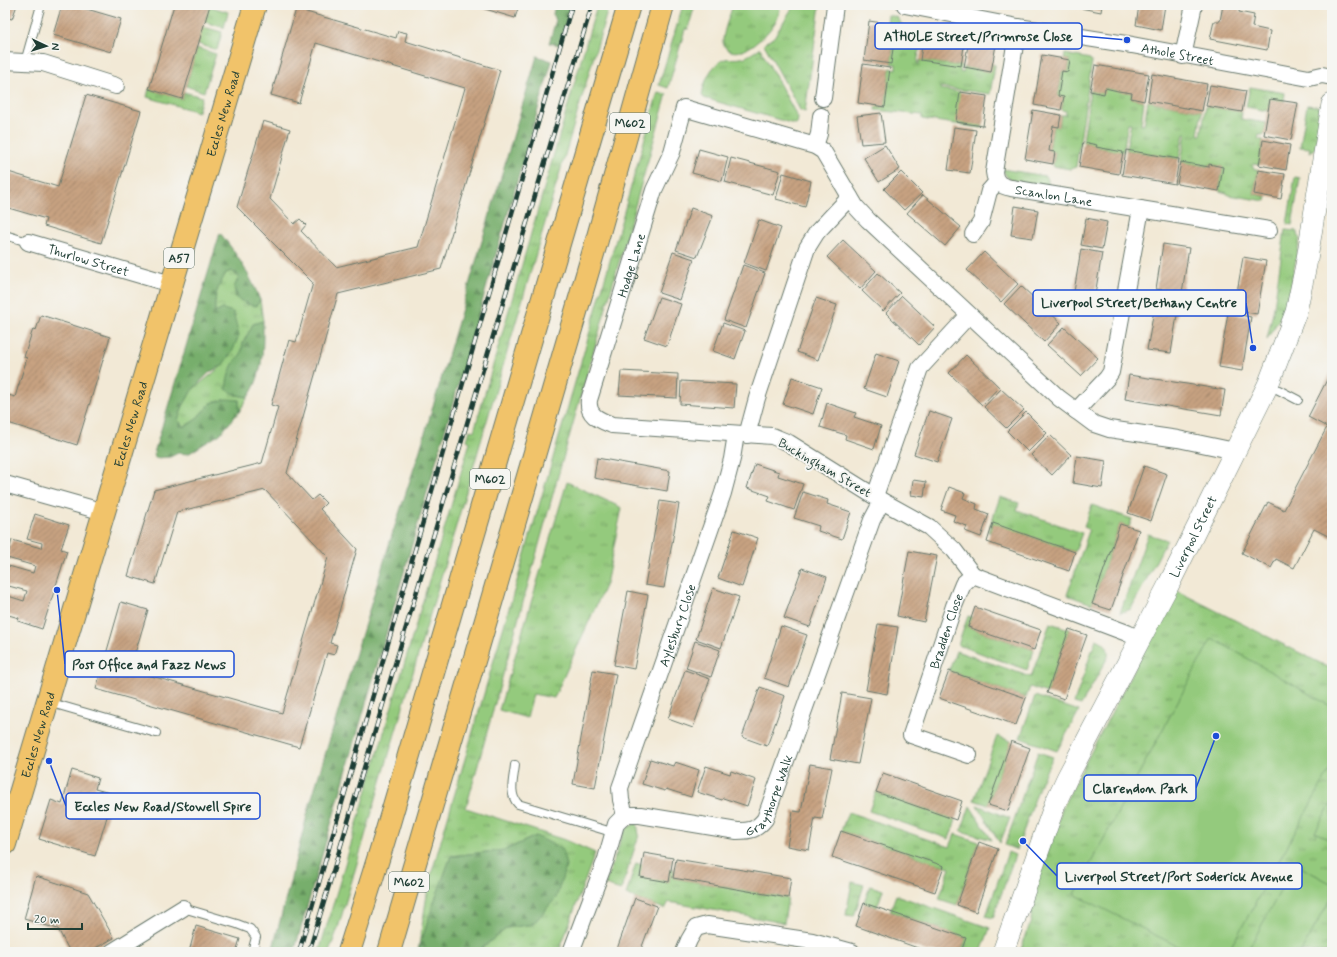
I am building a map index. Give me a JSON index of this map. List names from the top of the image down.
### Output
{
  "streets": {
    "main road": ["Eccles New Road", "M602", "A57"],
    "street": [
      "Athole Street",
      "Scanlon Lane",
      "Thurlow Street",
      "Hodge Lane",
      "Buckingham Street",
      "Liverpool Street",
      "Aylesbury Close",
      "Bradden Close",
      "Graythorpe Walk"
    ]
  },
  "crossings": [
    ["Athole Street", "Scanlon Lane"],
    ["Eccles New Road", "Thurlow Street"],
    ["Hodge Lane", "Buckingham Street"],
    ["Buckingham Street", "Aylesbury Close"],
    ["Buckingham Street", "Bradden Close"],
    ["Buckingham Street", "Graythorpe Walk"],
    ["Aylesbury Close", "Graythorpe Walk"]
  ],
  "places": [
    "ATHOLE Street/Primrose Close",
    "Liverpool Street/Bethany Centre",
    "Post Office and Fazz News",
    "Clarendon Park",
    "Eccles New Road/Stowell Spire",
    "Liverpool Street/Port Soderick Avenue"
  ],
  "scale_bar": "20 m",
  "north": "right"
}
